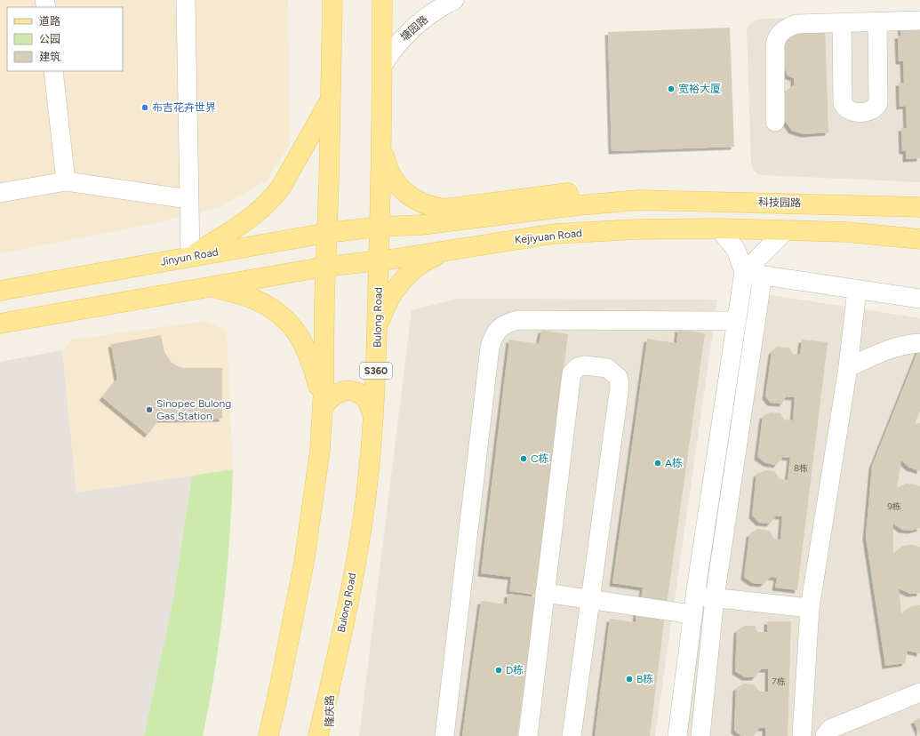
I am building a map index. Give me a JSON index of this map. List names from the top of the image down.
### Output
{
  "streets": {
    "main road": [
      "科技园路",
      "Kejiyuan Road",
      "Jinyun Road",
      "Bulong Road",
      "S360"
    ],
    "street": ["塘园路", "隆庆路"]
  },
  "crossings": [
    ["塘园路", "Bulong Road"],
    ["Kejiyuan Road", "Bulong Road"],
    ["Jinyun Road", "Bulong Road"],
    ["Bulong Road", "隆庆路"]
  ],
  "places": [
    "宽裕大厦",
    "布吉花卉世界",
    "Sinopec Bulong Gas Station",
    "C栋",
    "A栋",
    "D栋",
    "B栋"
  ],
  "house_numbers": ["8栋", "9栋", "7栋"],
  "legend": ["道路", "公园", "建筑"]
}
